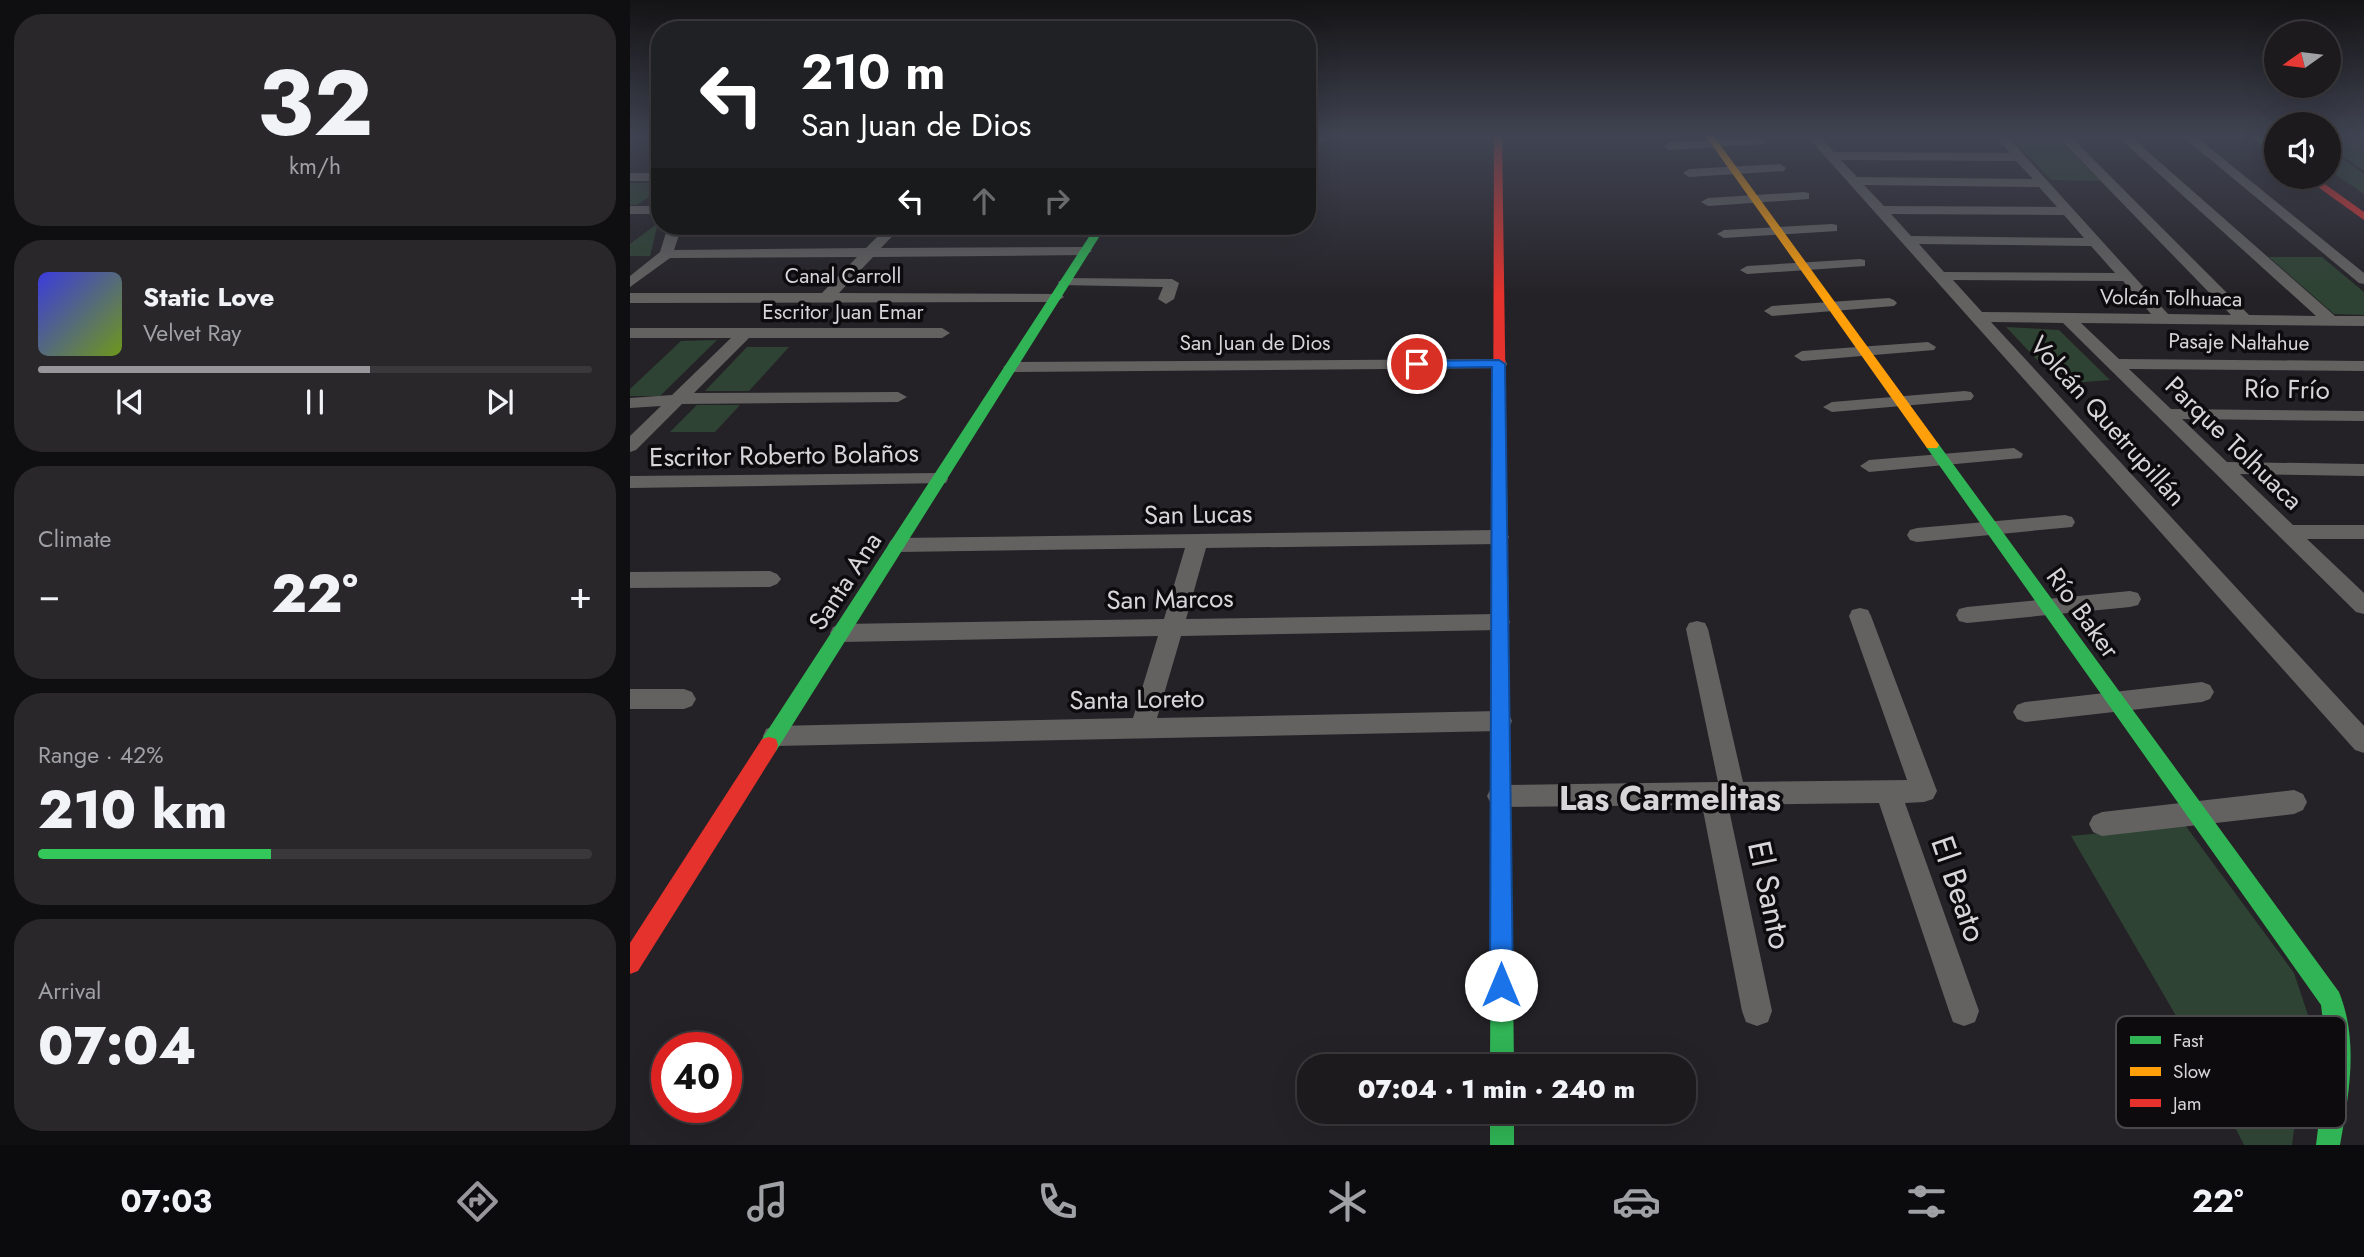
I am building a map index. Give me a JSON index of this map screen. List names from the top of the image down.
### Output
{
  "streets": {
    "street": [
      "Canal Carroll",
      "Volcán Tolhuaca",
      "Escritor Juan Emar",
      "Pasaje Naltahue",
      "San Juan de Dios",
      "Río Frío",
      "Volcán Quetrupillán",
      "Parque Tolhuaca",
      "Escritor Roberto Bolaños",
      "San Lucas",
      "Santa Ana",
      "San Marcos",
      "Río Baker",
      "Santa Loreto",
      "El Beato",
      "El Santo"
    ]
  },
  "crossings": [
    ["Canal Carroll", "Santa Ana"],
    ["Volcán Tolhuaca", "Volcán Quetrupillán"],
    ["Volcán Tolhuaca", "Parque Tolhuaca"],
    ["Pasaje Naltahue", "Parque Tolhuaca"],
    ["San Juan de Dios", "Santa Ana"],
    ["Río Frío", "Parque Tolhuaca"],
    ["Escritor Roberto Bolaños", "Santa Ana"],
    ["San Lucas", "Santa Ana"],
    ["Santa Ana", "San Marcos"],
    ["Santa Ana", "Santa Loreto"]
  ],
  "districts": ["Las Carmelitas"],
  "legend": ["Fast", "Slow", "Jam"],
  "north": "left",
  "page": {
    "tile": [
      ["32", "km/h"],
      "Climate",
      ["Range · 42%", "210 km"],
      ["Arrival", "07:04"]
    ],
    "turn": ["210 m", "San Juan de Dios"],
    "song": ["Static Love", "Velvet Ray"],
    "heat": ["−", "22°", "+"],
    "limit": "40",
    "trip": "07:04 · 1 min · 240 m",
    "tabs": ["07:03", "22°"]
  }
}
